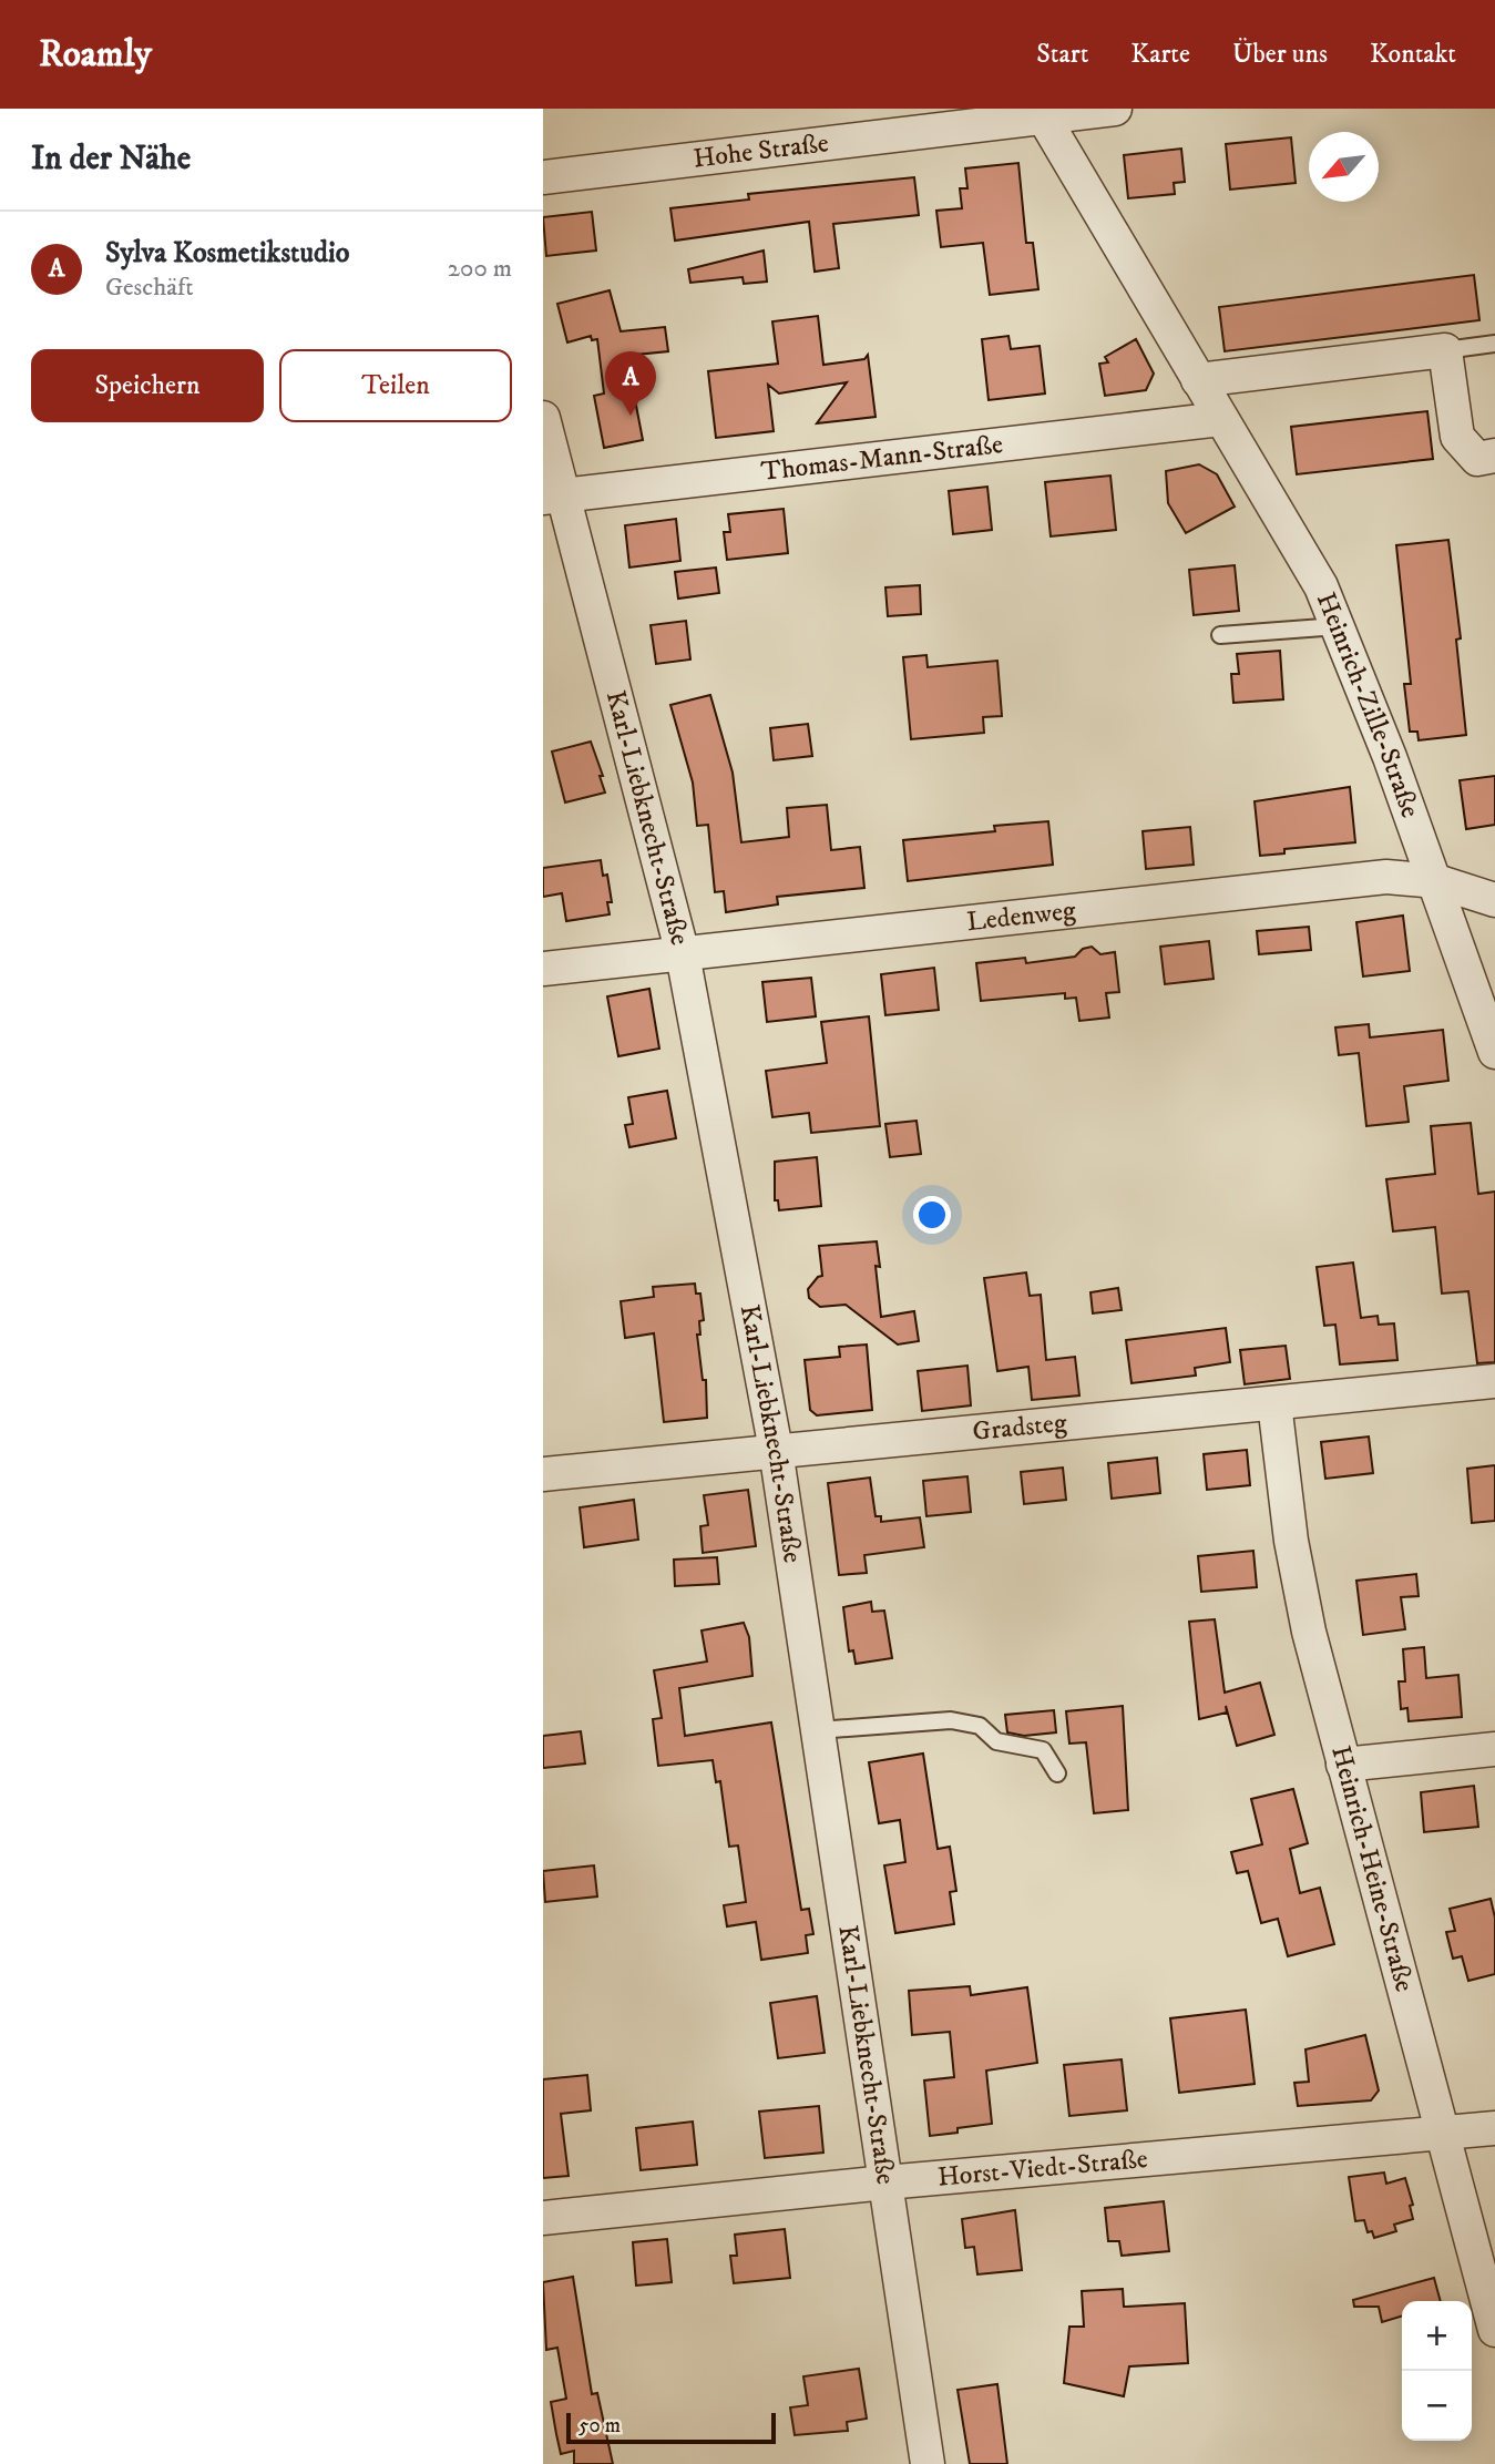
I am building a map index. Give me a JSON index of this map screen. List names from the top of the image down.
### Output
{
  "streets": {
    "street": [
      "Hohe Straße",
      "Thomas-Mann-Straße",
      "Heinrich-Zille-Straße",
      "Karl-Liebknecht-Straße",
      "Ledenweg",
      "Gradsteg",
      "Heinrich-Heine-Straße",
      "Horst-Viedt-Straße"
    ]
  },
  "crossings": [
    ["Hohe Straße", "Heinrich-Zille-Straße"],
    ["Thomas-Mann-Straße", "Heinrich-Zille-Straße"],
    ["Thomas-Mann-Straße", "Karl-Liebknecht-Straße"],
    ["Heinrich-Zille-Straße", "Ledenweg"],
    ["Karl-Liebknecht-Straße", "Ledenweg"],
    ["Karl-Liebknecht-Straße", "Gradsteg"],
    ["Karl-Liebknecht-Straße", "Horst-Viedt-Straße"],
    ["Gradsteg", "Heinrich-Heine-Straße"],
    ["Heinrich-Heine-Straße", "Horst-Viedt-Straße"]
  ],
  "scale_bar": "50 m",
  "north": "bottom left",
  "page": {
    "header": "Roamly",
    "nav": [
      "Start",
      "Karte",
      "Über uns",
      "Kontakt"
    ],
    "heading": "In der Nähe",
    "list": [
      {
        "mark": "A",
        "name": "Sylva Kosmetikstudio",
        "note": "Geschäft",
        "value": "200 m"
      }
    ],
    "buttons": ["Speichern", "Teilen"],
    "pins": "A",
    "map_buttons": ["+", "−"],
    "scale": "50 m"
  }
}
